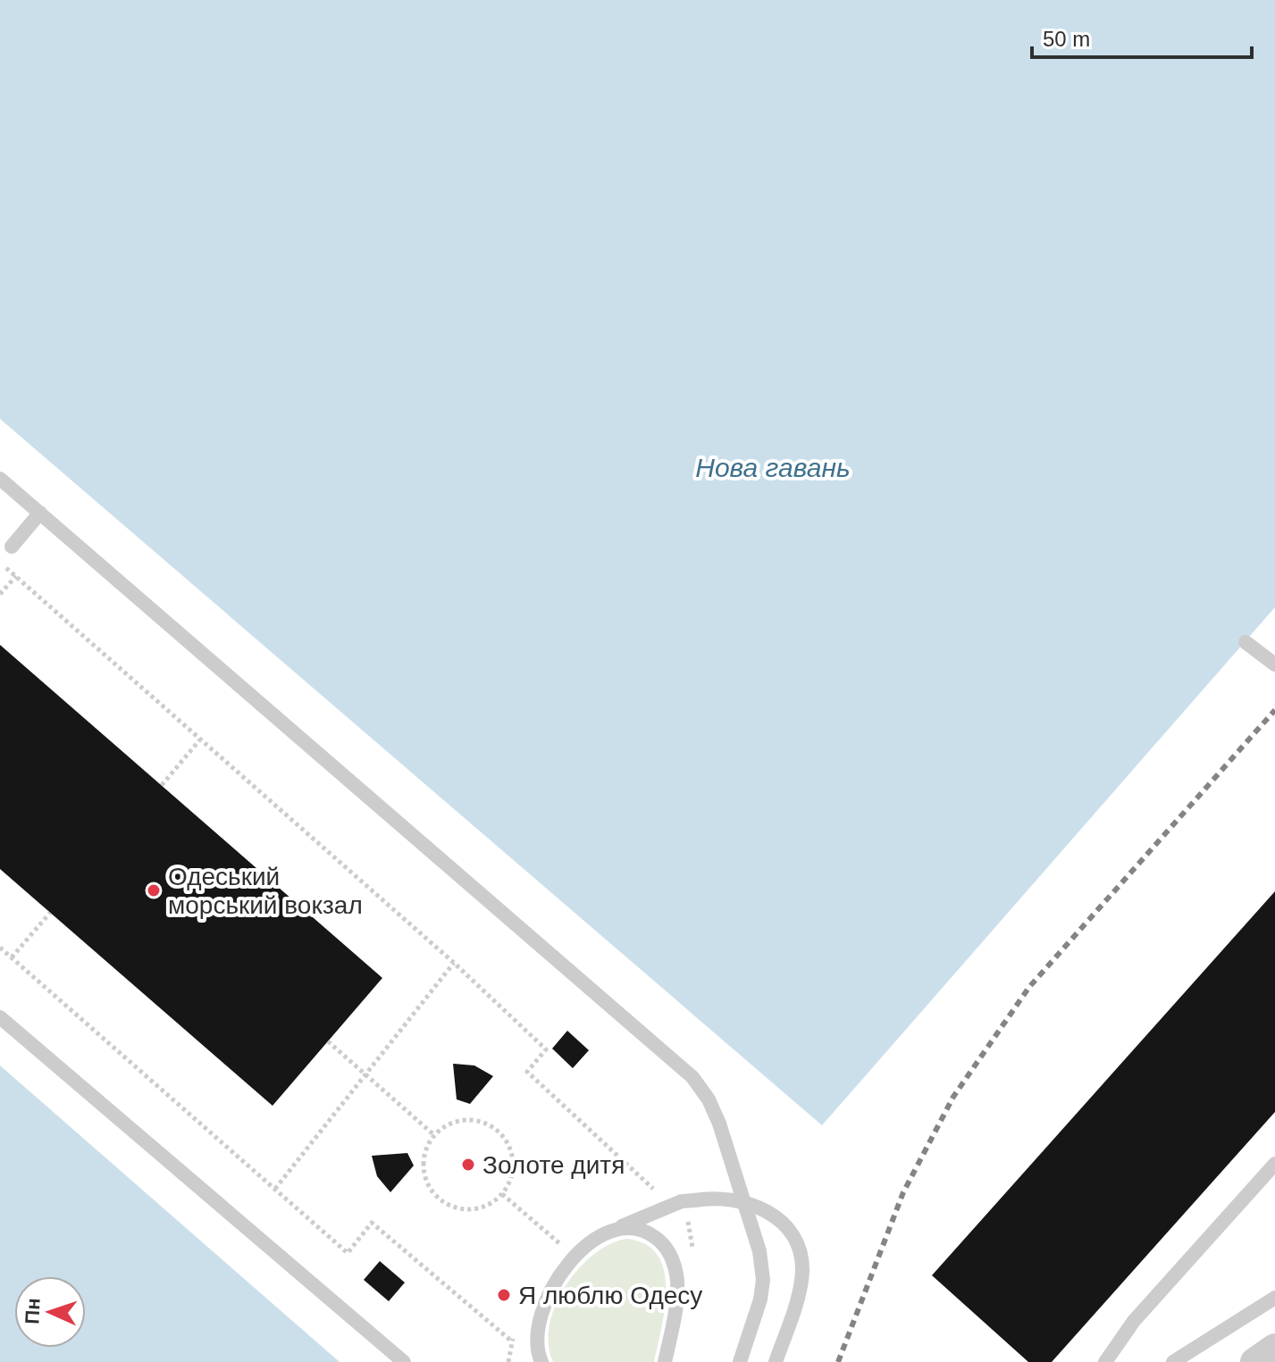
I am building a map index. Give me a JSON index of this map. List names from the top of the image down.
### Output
{
  "water": ["Нова гавань"],
  "places": ["Одеський морський вокзал", "Золоте дитя", "Я люблю Одесу"],
  "scale_bar": "50 m",
  "north": "left"
}
